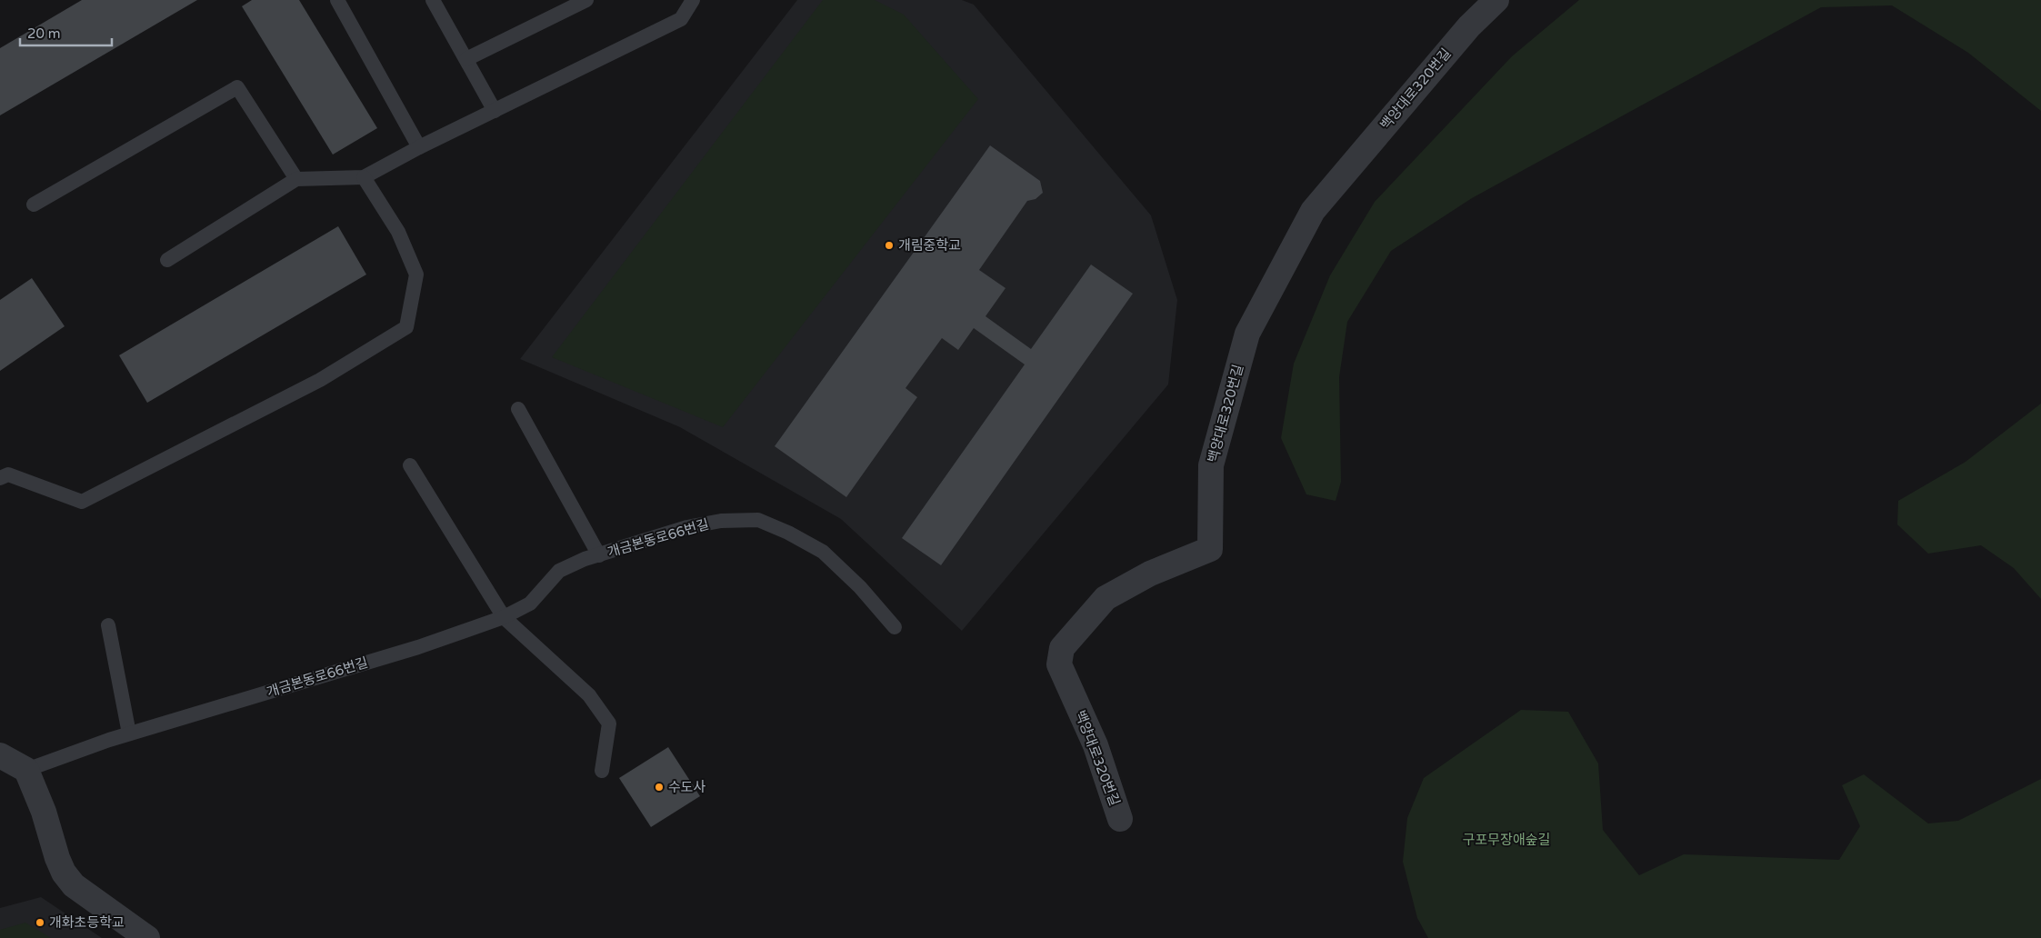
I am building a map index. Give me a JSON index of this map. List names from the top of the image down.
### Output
{
  "streets": {
    "street": ["백양대로320번길"],
    "lane": ["개금본동로66번길"]
  },
  "parks": ["구포무장애숲길"],
  "places": ["개림중학교", "수도사", "개화초등학교"],
  "scale_bar": "20 m"
}
